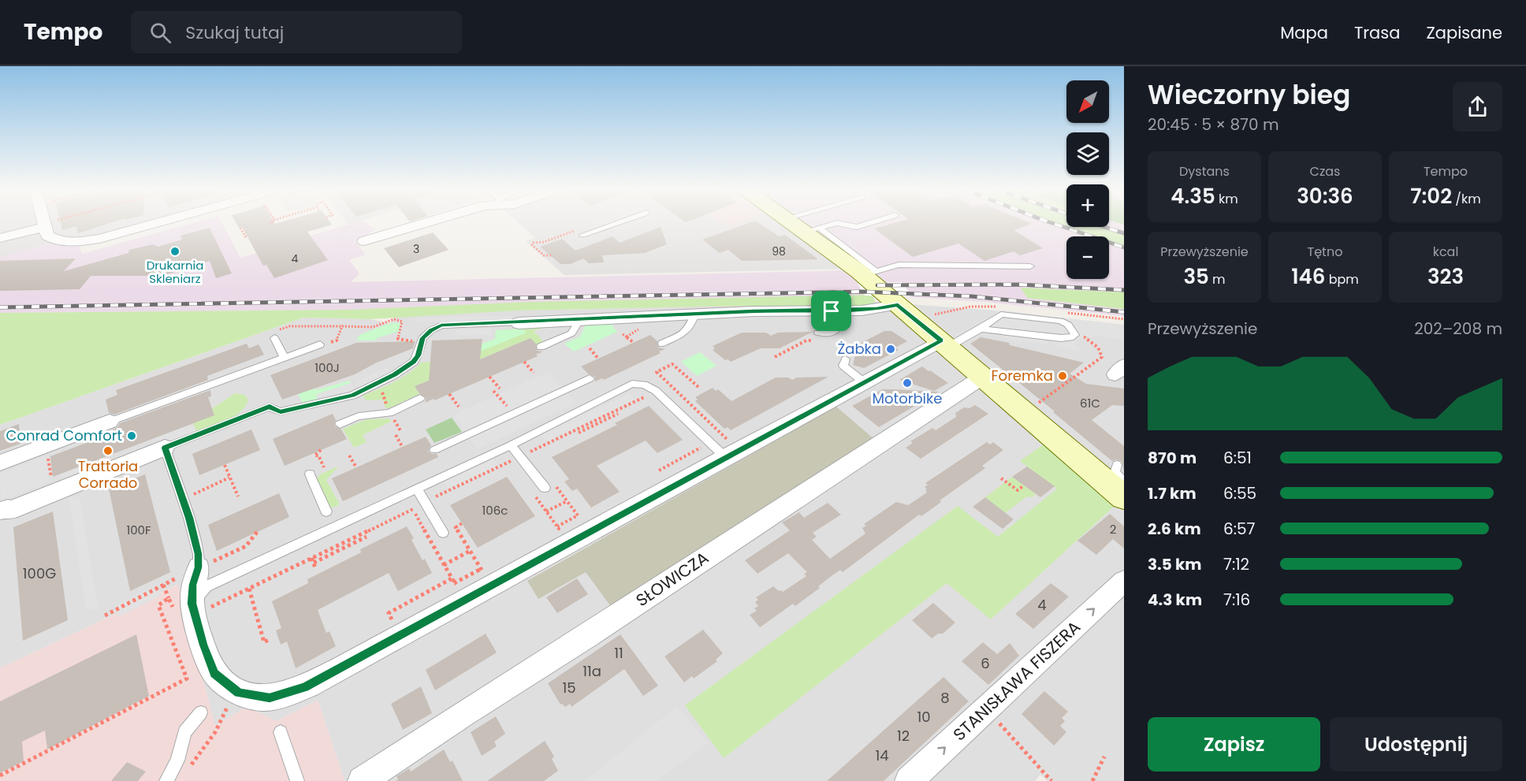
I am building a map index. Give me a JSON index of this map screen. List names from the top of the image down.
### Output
{
  "streets": {
    "street": ["SŁOWICZA", "STANISŁAWA FISZERA"]
  },
  "one_way": ["STANISŁAWA FISZERA"],
  "places": [
    "Drukarnia Skleniarz",
    "Żabka",
    "Foremka",
    "Motorbike",
    "Conrad Comfort",
    "Trattoria Corrado"
  ],
  "house_numbers": [
    "3",
    "98",
    "4",
    "100J",
    "61C",
    "106c",
    "2",
    "100F",
    "100G",
    "4",
    "11",
    "6",
    "11a",
    "15",
    "8",
    "10",
    "12",
    "14"
  ],
  "north": "bottom left",
  "page": {
    "header": "Tempo",
    "search": "Szukaj tutaj",
    "nav": ["Mapa", "Trasa", "Zapisane"],
    "heading": ["Wieczorny bieg", "20:45 · 5 × 870 m"],
    "map_buttons": ["+", "−"],
    "stats": [
      ["Dystans", "4.35 km"],
      ["Czas", "30:36"],
      ["Tempo", "7:02 /km"],
      ["Przewyższenie", "35 m"],
      ["Tętno", "146 bpm"],
      ["kcal", "323"]
    ],
    "chart": ["Przewyższenie", "202–208 m"],
    "list": [
      {
        "name": "870 m",
        "note": "6:51"
      },
      {
        "name": "1.7 km",
        "note": "6:55"
      },
      {
        "name": "2.6 km",
        "note": "6:57"
      },
      {
        "name": "3.5 km",
        "note": "7:12"
      },
      {
        "name": "4.3 km",
        "note": "7:16"
      }
    ],
    "buttons": ["Zapisz", "Udostępnij"]
  }
}
